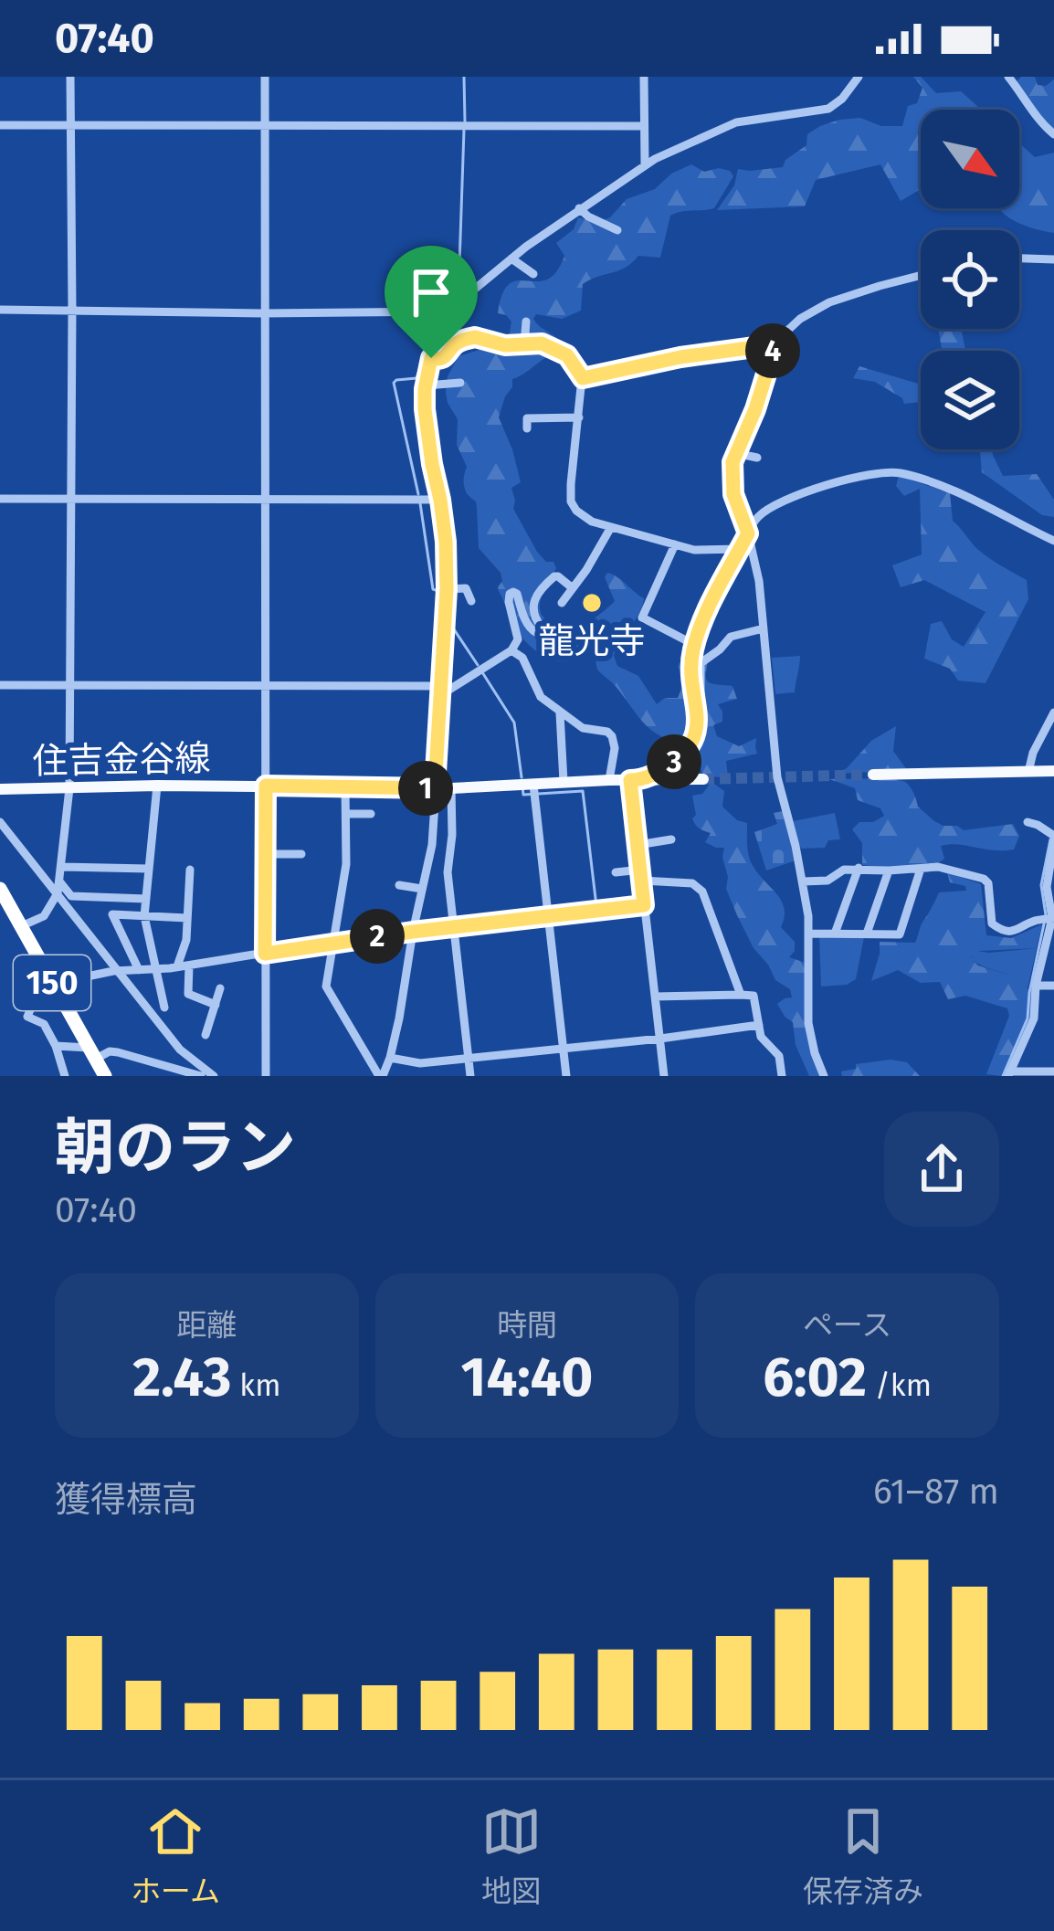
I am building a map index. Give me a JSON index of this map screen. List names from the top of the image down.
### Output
{
  "streets": {
    "highway": ["150"],
    "main road": ["住吉金谷線"]
  },
  "places": ["龍光寺"],
  "north": "bottom right",
  "page": {
    "status": "07:40",
    "pins": [
      "4",
      "3",
      "1",
      "2"
    ],
    "heading": ["朝のラン", "07:40"],
    "stats": [
      ["距離", "2.43 km"],
      ["時間", "14:40"],
      ["ペース", "6:02 /km"]
    ],
    "chart": ["獲得標高", "61–87 m"],
    "tabs": ["ホーム", "地図", "保存済み"]
  }
}
